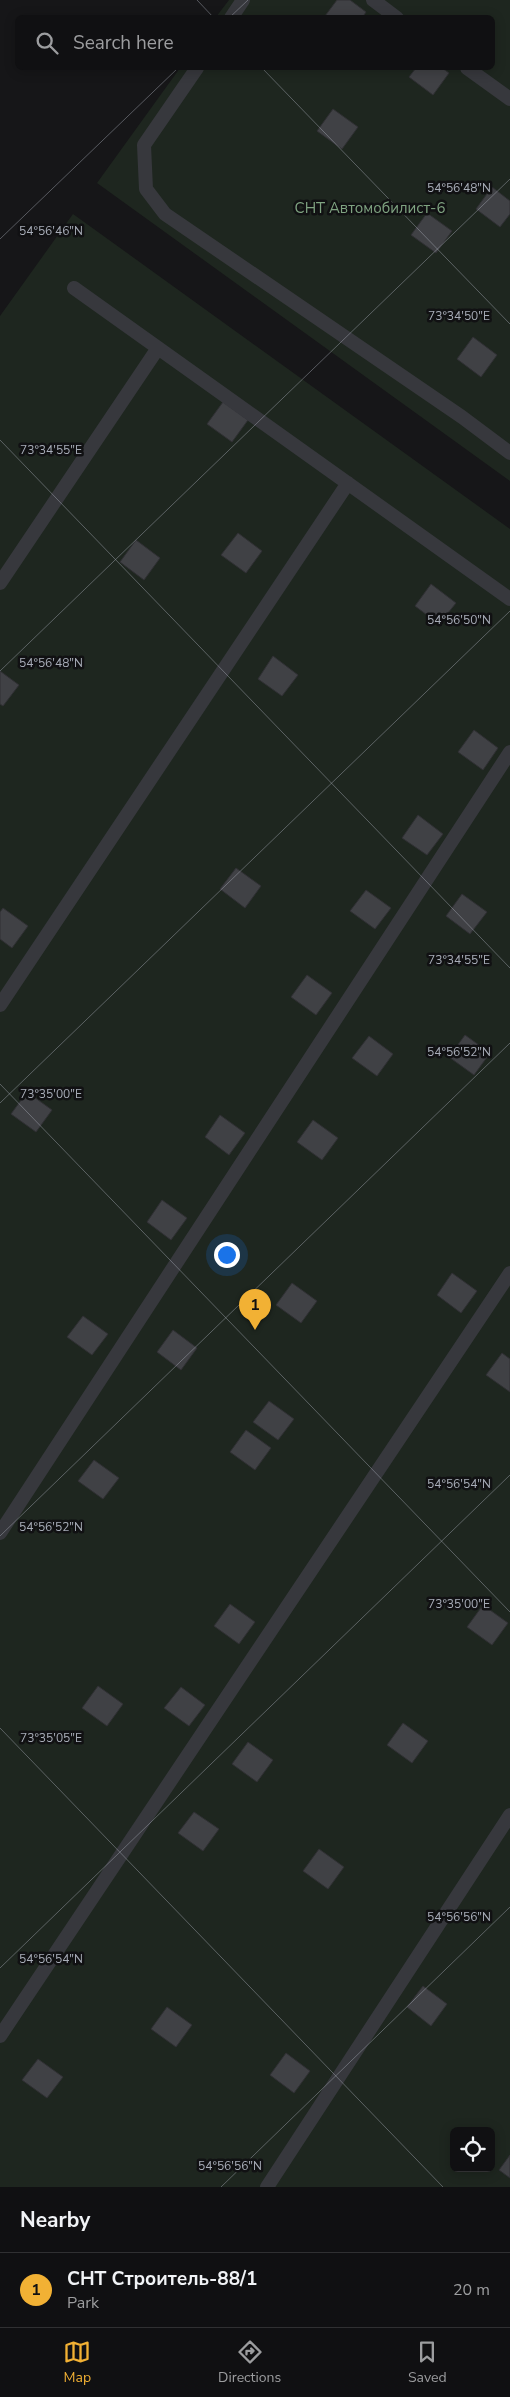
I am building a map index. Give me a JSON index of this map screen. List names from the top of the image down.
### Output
{
  "parks": ["СНТ Автомобилист-6"],
  "page": {
    "search": "Search here",
    "pins": "1",
    "heading": "Nearby",
    "list": [
      {
        "mark": "1",
        "name": "СНТ Строитель-88/1",
        "note": "Park",
        "value": "20 m"
      }
    ],
    "nav": ["Map", "Directions", "Saved"]
  },
  "coordinates": [
    "54°56'48\"N",
    "54°56'46\"N",
    "73°34'50\"E",
    "73°34'55\"E",
    "54°56'50\"N",
    "54°56'52\"N",
    "73°35'00\"E",
    "54°56'54\"N",
    "73°35'05\"E",
    "54°56'56\"N"
  ]
}
